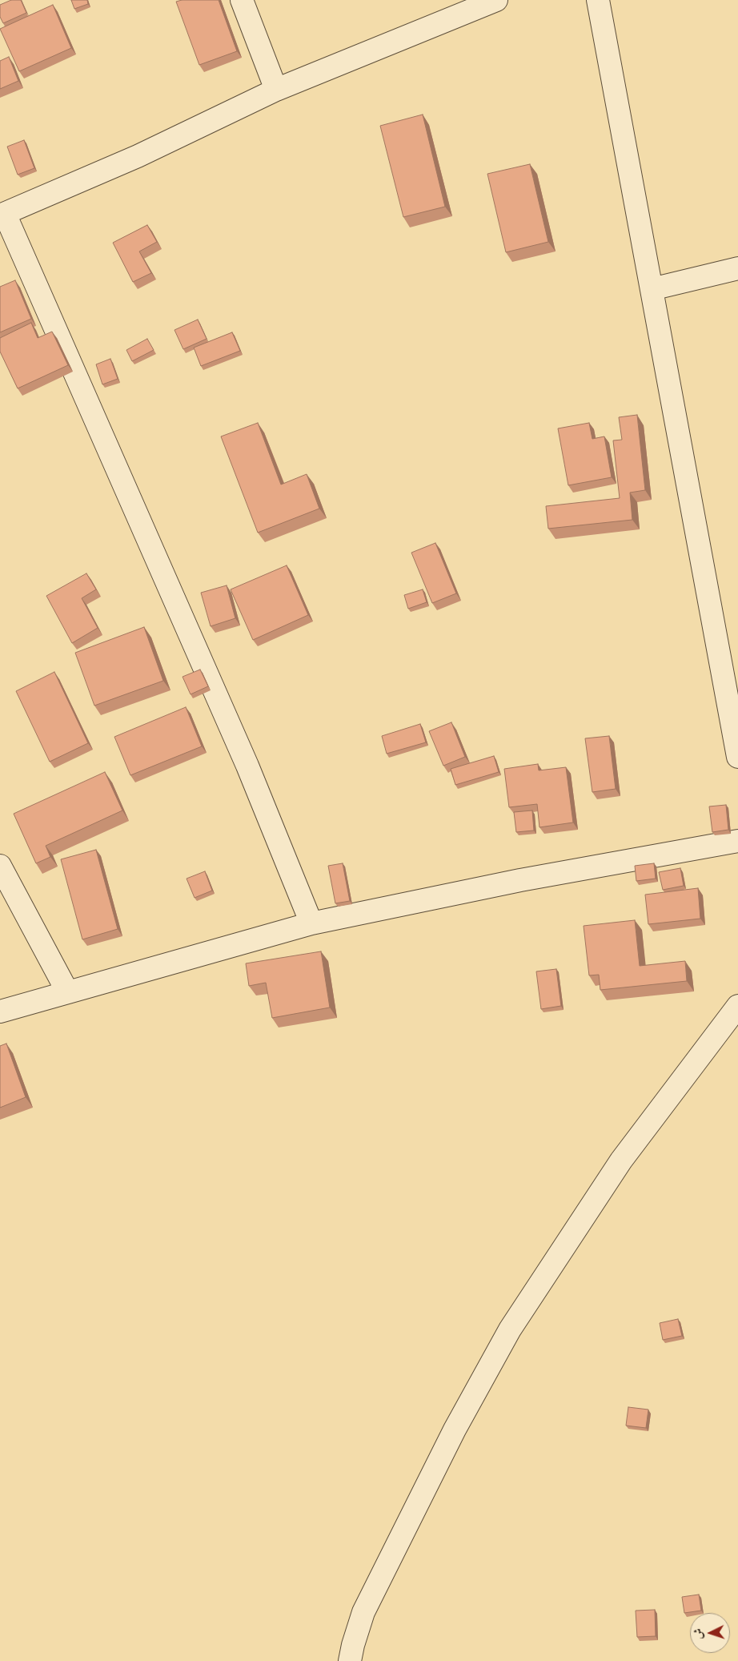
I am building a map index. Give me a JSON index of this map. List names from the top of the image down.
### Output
{
  "north": "left"
}
